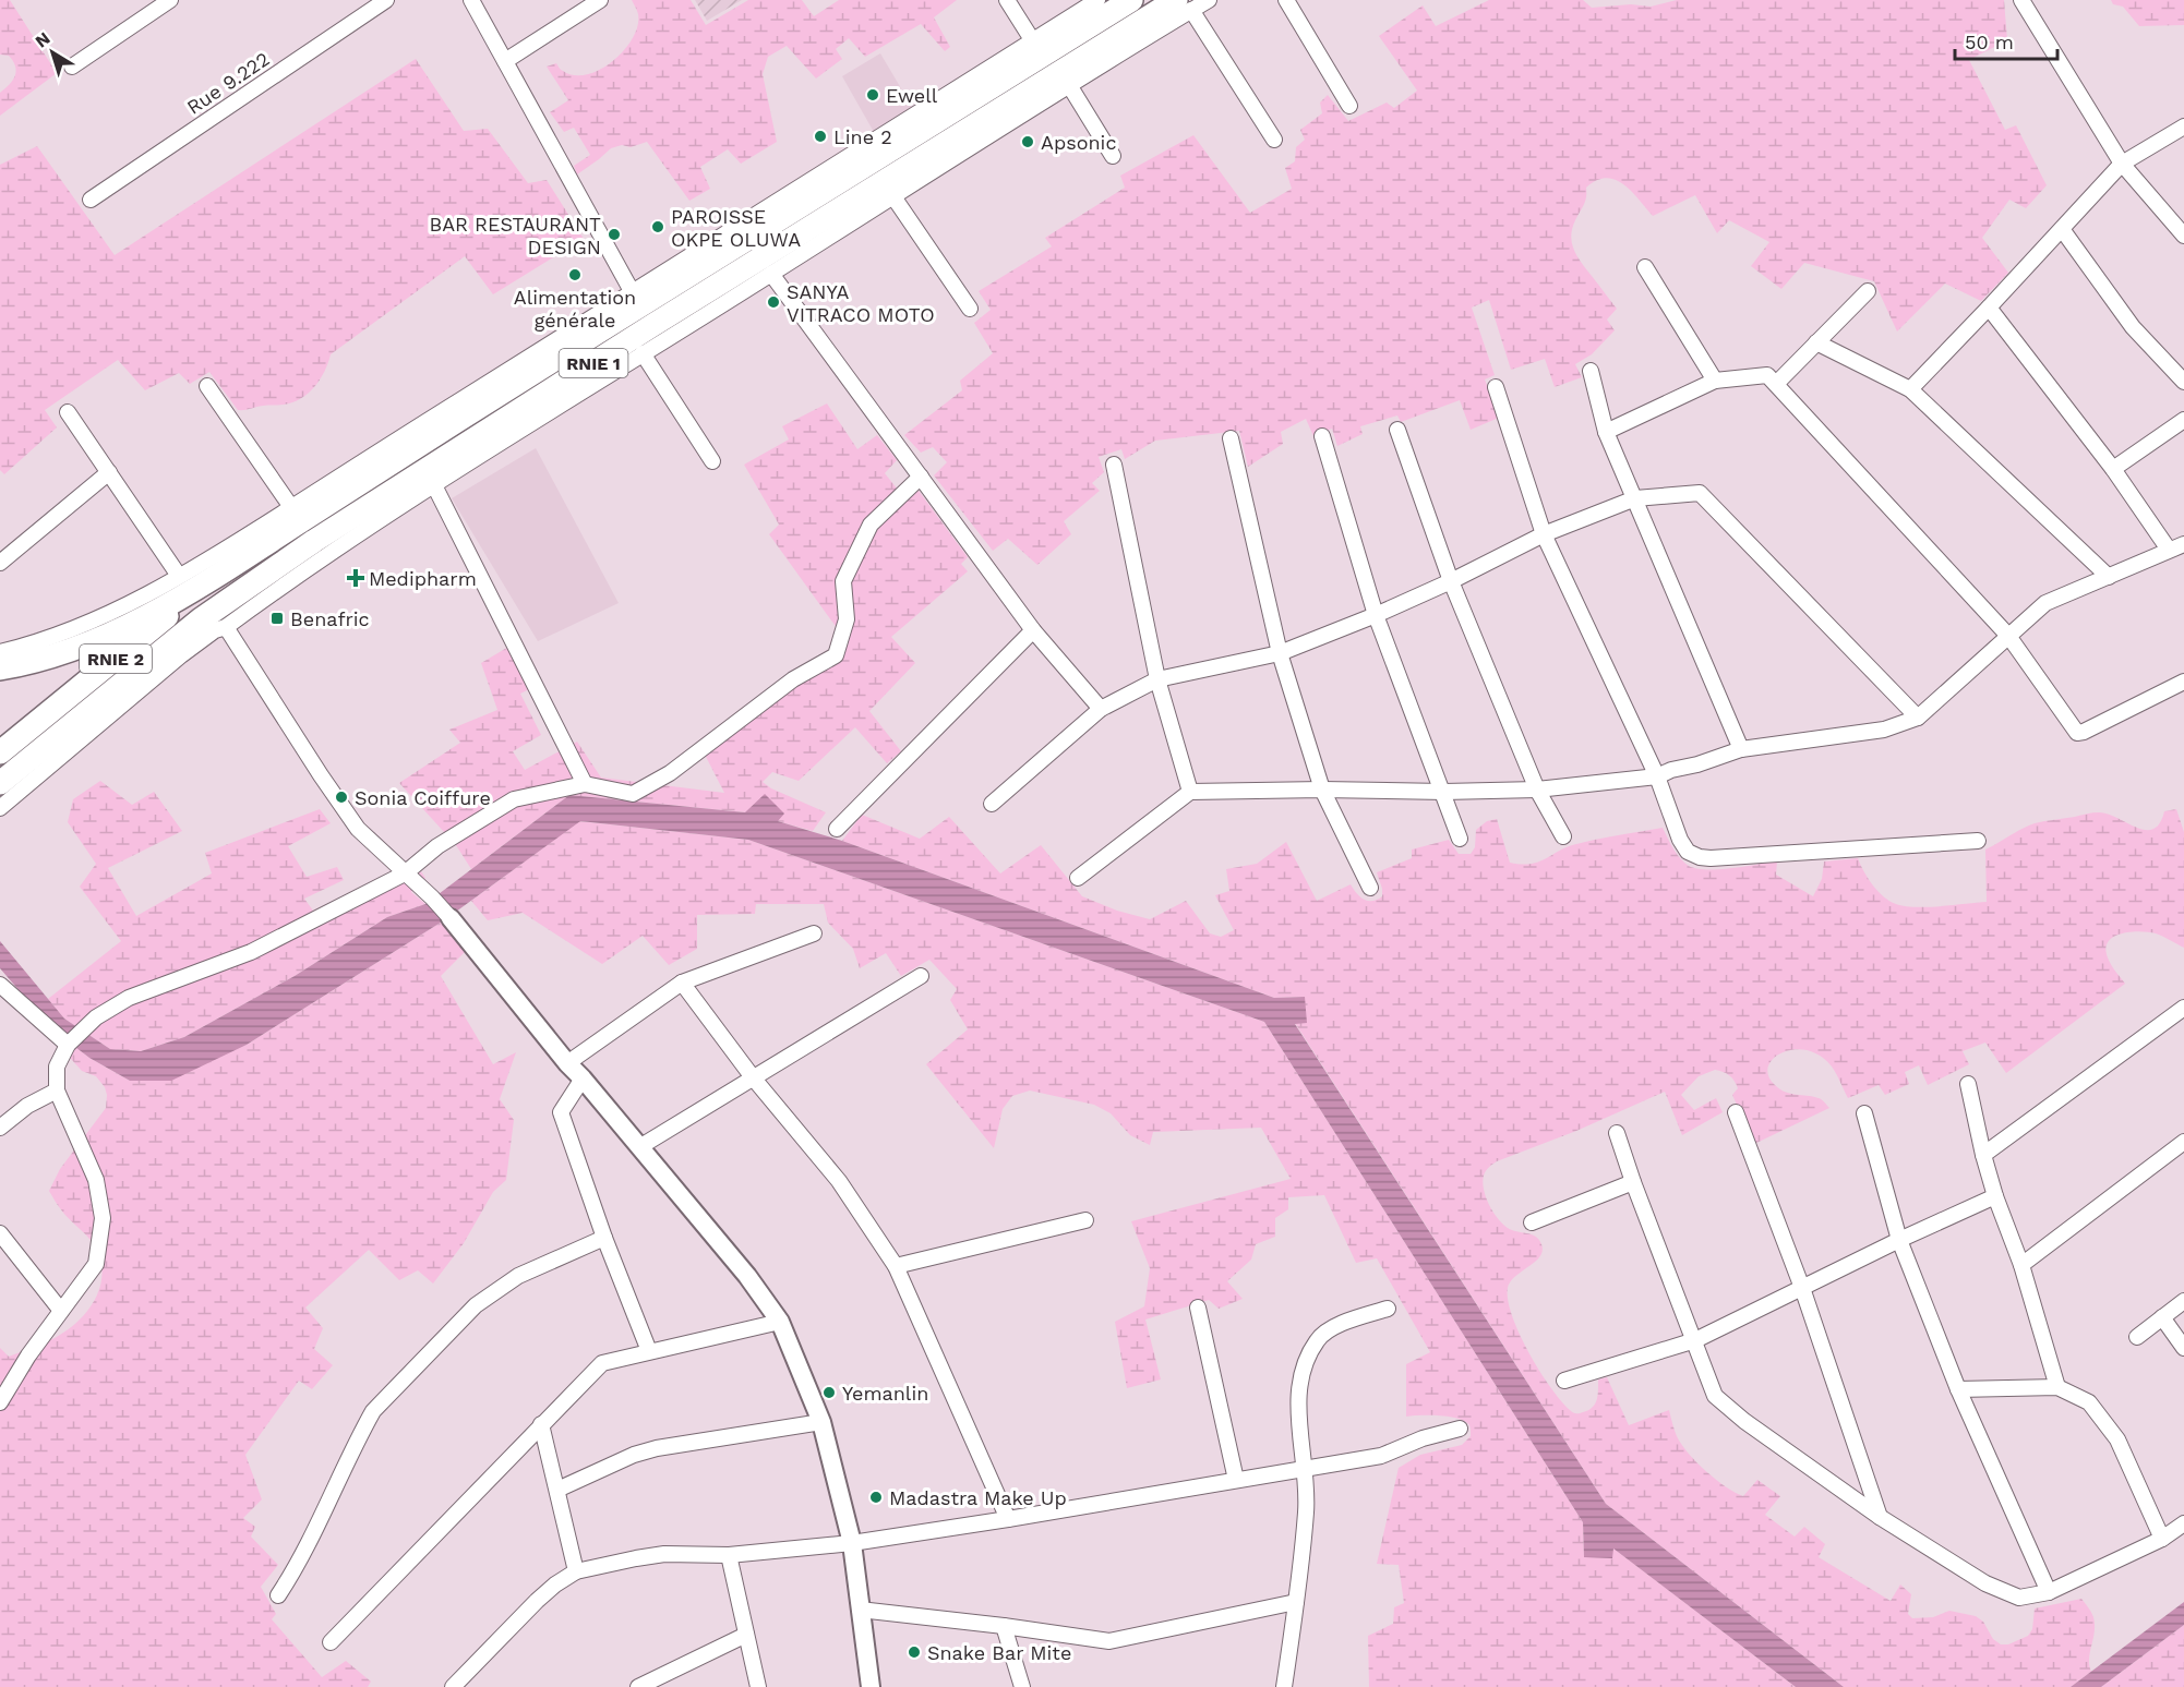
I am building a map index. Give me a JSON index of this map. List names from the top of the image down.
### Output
{
  "streets": {
    "highway": ["RNIE 1", "RNIE 2"],
    "street": ["Rue 9.222"]
  },
  "crossings": [
    ["RNIE 1", "RNIE 2"]
  ],
  "places": {
    "other": [
      "Ewell",
      "Line 2",
      "Apsonic",
      "PAROISSE OKPE OLUWA",
      "BAR RESTAURANT DESIGN",
      "Alimentation générale",
      "SANYA VITRACO MOTO",
      "Sonia Coiffure",
      "Yemanlin",
      "Madastra Make Up",
      "Snake Bar Mite"
    ],
    "health": ["Medipharm"],
    "transit": ["Benafric"]
  },
  "scale_bar": "50 m",
  "north": "top left"
}
